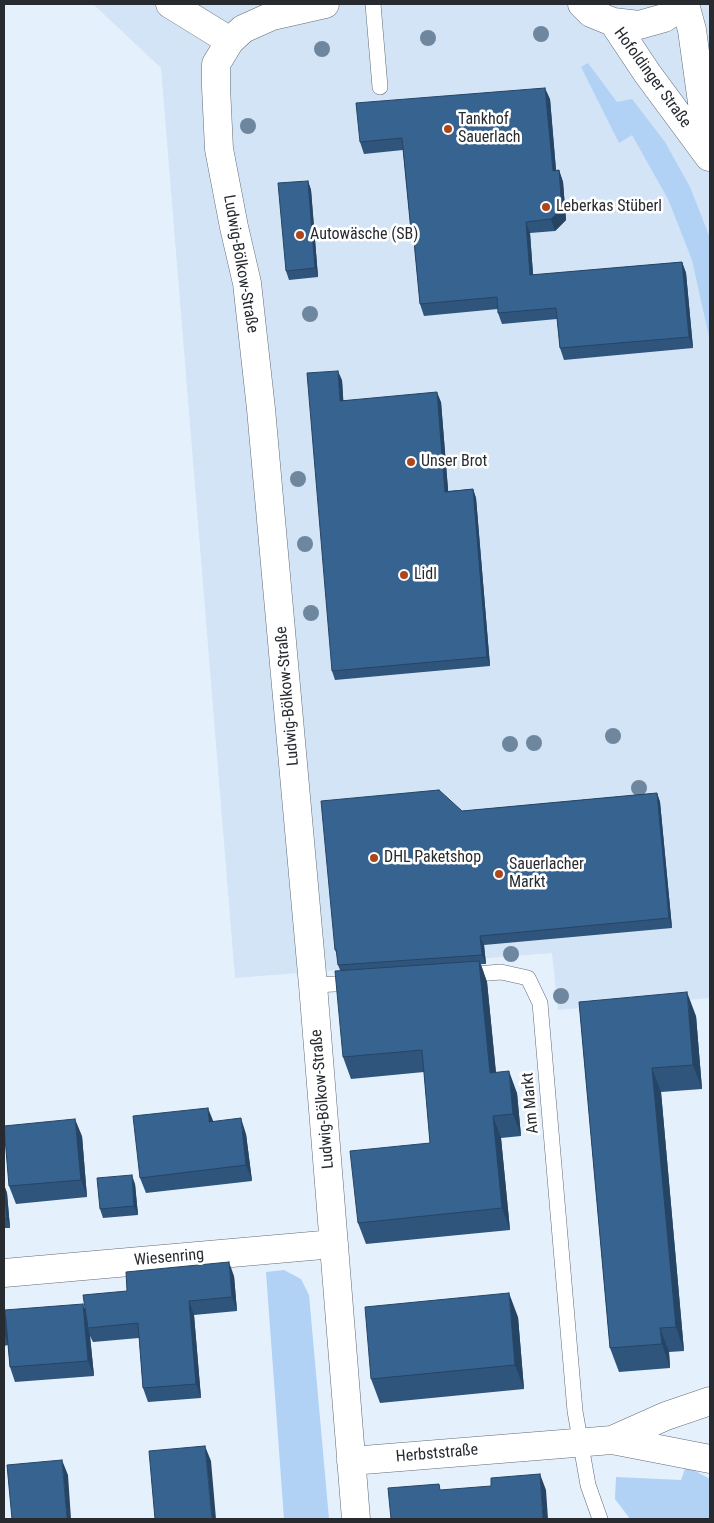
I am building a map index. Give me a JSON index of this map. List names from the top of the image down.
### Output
{
  "streets": {
    "street": [
      "Hofoldinger Straße",
      "Ludwig-Bölkow-Straße",
      "Wiesenring",
      "Herbststraße"
    ],
    "lane": ["Am Markt"]
  },
  "crossings": [
    ["Ludwig-Bölkow-Straße", "Wiesenring"],
    ["Ludwig-Bölkow-Straße", "Herbststraße"],
    ["Am Markt", "Herbststraße"]
  ],
  "places": [
    "Tankhof Sauerlach",
    "Leberkas Stüberl",
    "Autowäsche (SB)",
    "Unser Brot",
    "Lidl",
    "DHL Paketshop",
    "Sauerlacher Markt"
  ]
}
